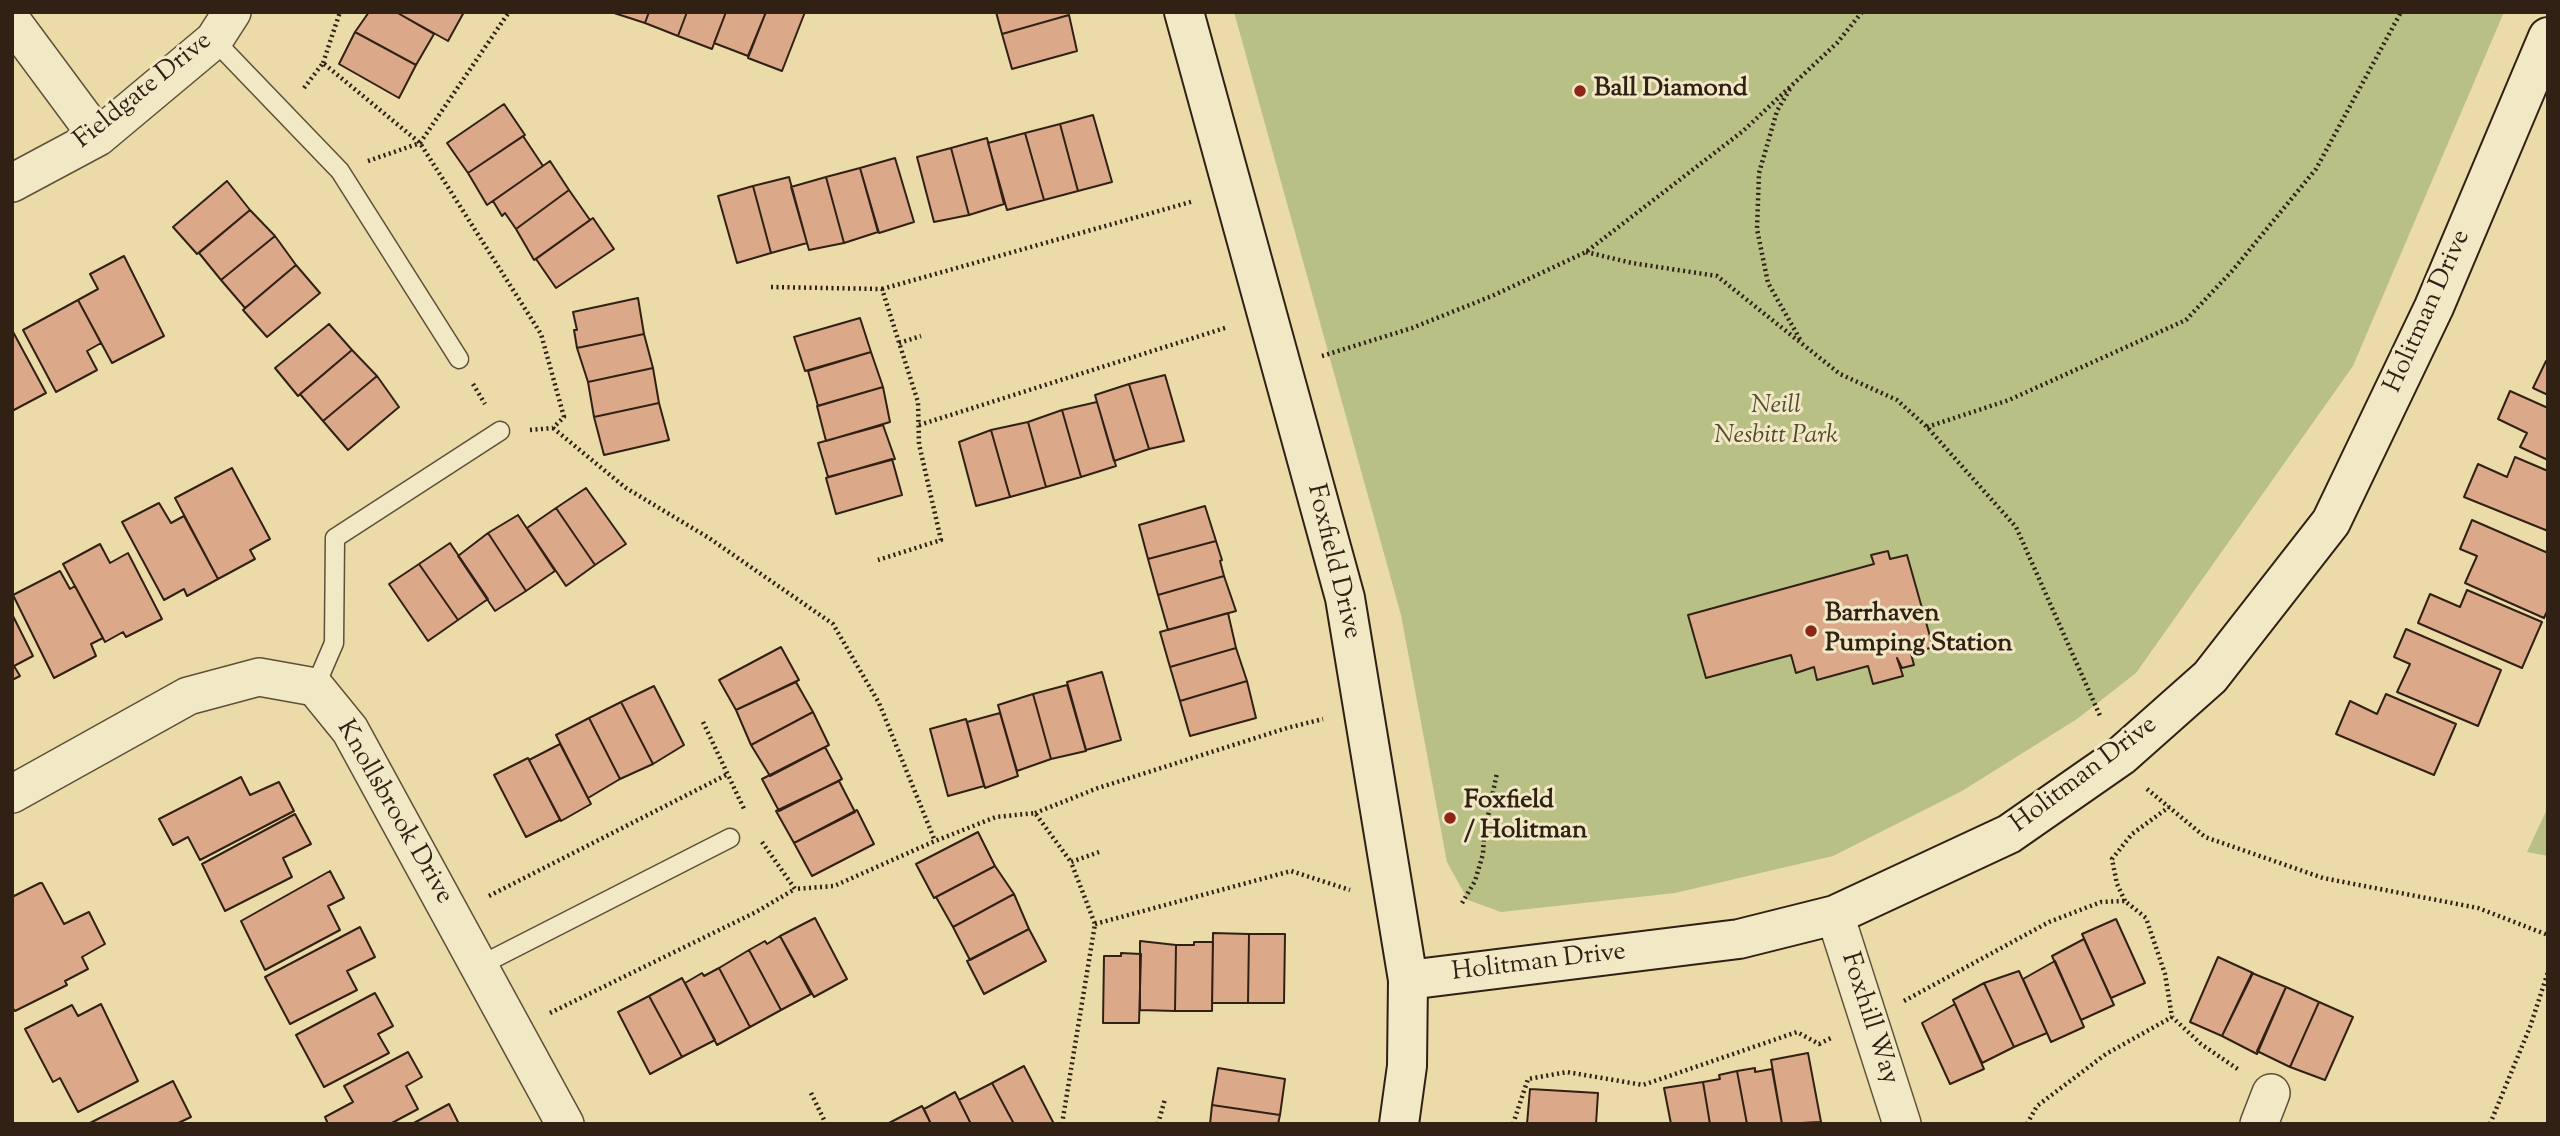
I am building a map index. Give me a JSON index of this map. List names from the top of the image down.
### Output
{
  "streets": {
    "street": [
      "Fieldgate Drive",
      "Holitman Drive",
      "Foxfield Drive",
      "Knollsbrook Drive",
      "Foxhill Way"
    ]
  },
  "crossings": [
    ["Holitman Drive", "Foxfield Drive"],
    ["Holitman Drive", "Foxhill Way"]
  ],
  "parks": ["Neill Nesbitt Park"],
  "places": ["Ball Diamond", "Barrhaven Pumping Station", "Foxfield / Holitman"]
}
